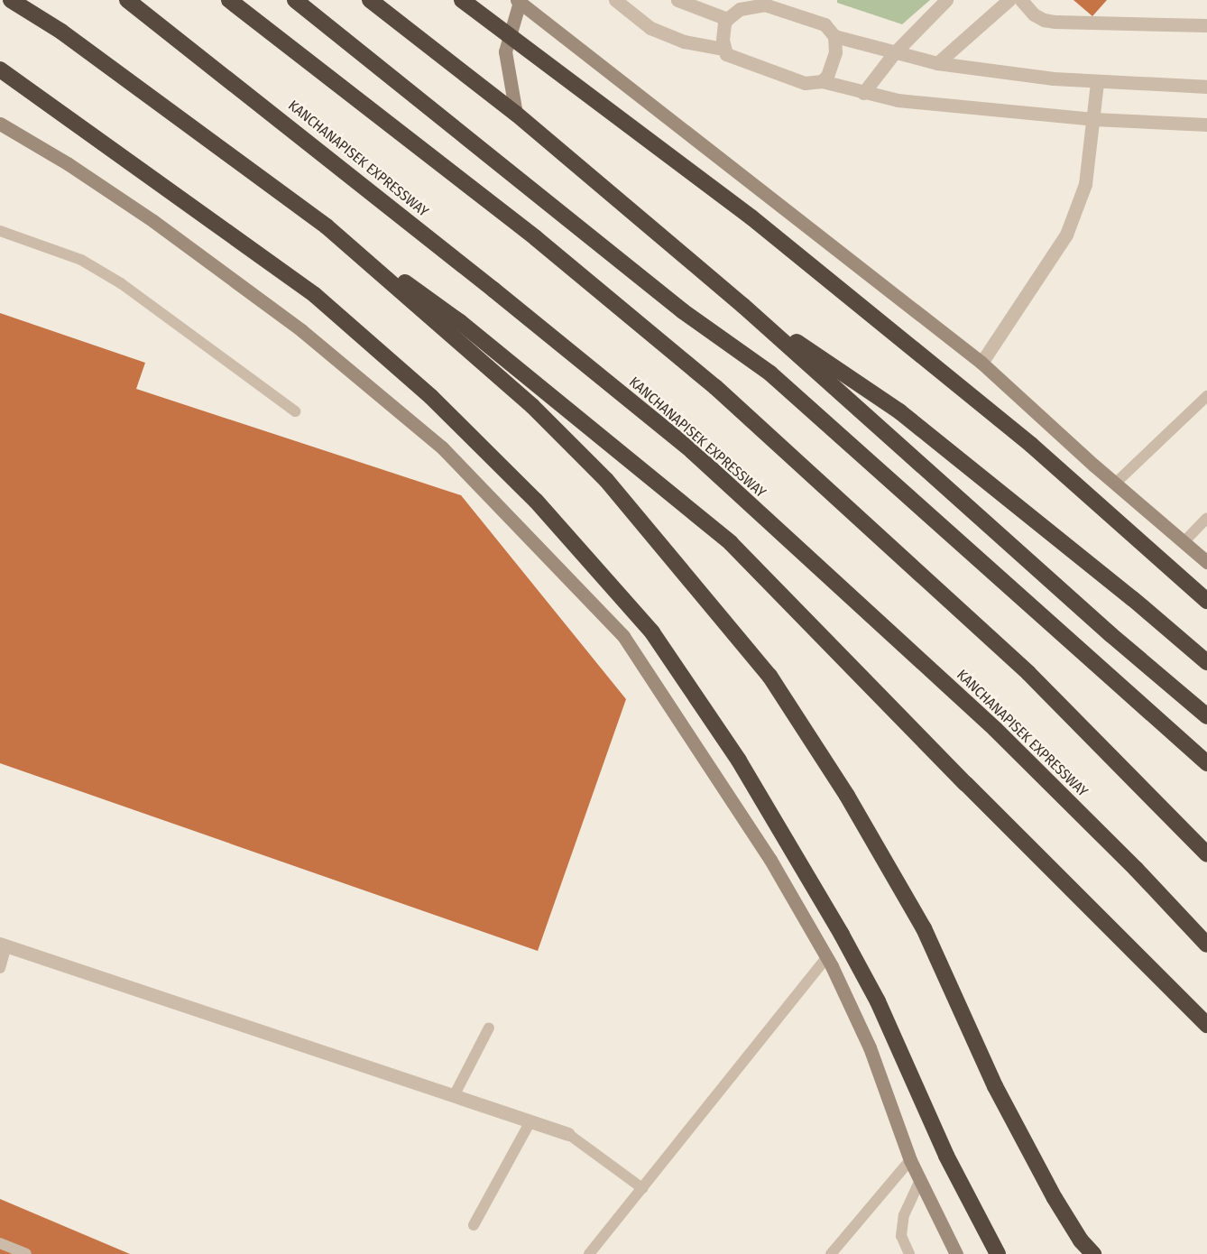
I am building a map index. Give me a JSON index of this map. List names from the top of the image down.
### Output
{
  "streets": {
    "highway": ["KANCHANAPISEK EXPRESSWAY"]
  }
}
